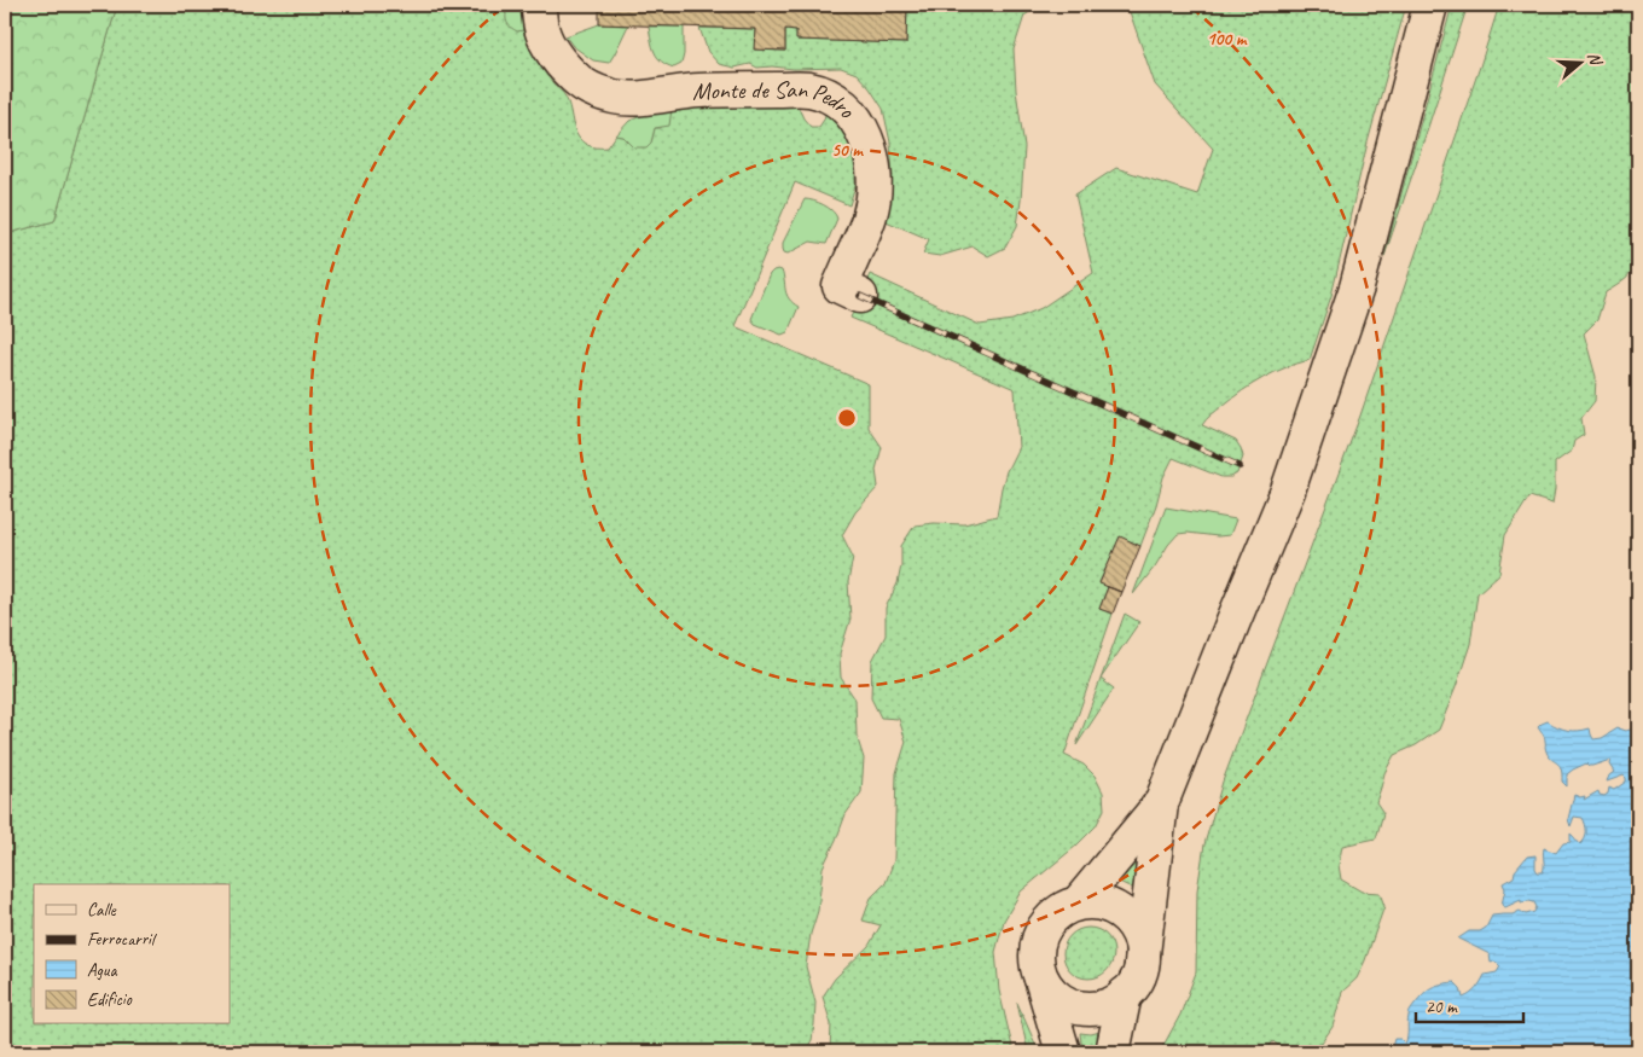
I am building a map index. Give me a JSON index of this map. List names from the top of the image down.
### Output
{
  "streets": {
    "street": ["Monte de San Pedro"]
  },
  "legend": [
    "Calle",
    "Ferrocarril",
    "Agua",
    "Edificio"
  ],
  "scale_bar": "20 m",
  "north": "right",
  "rings": ["100 m", "50 m"]
}
